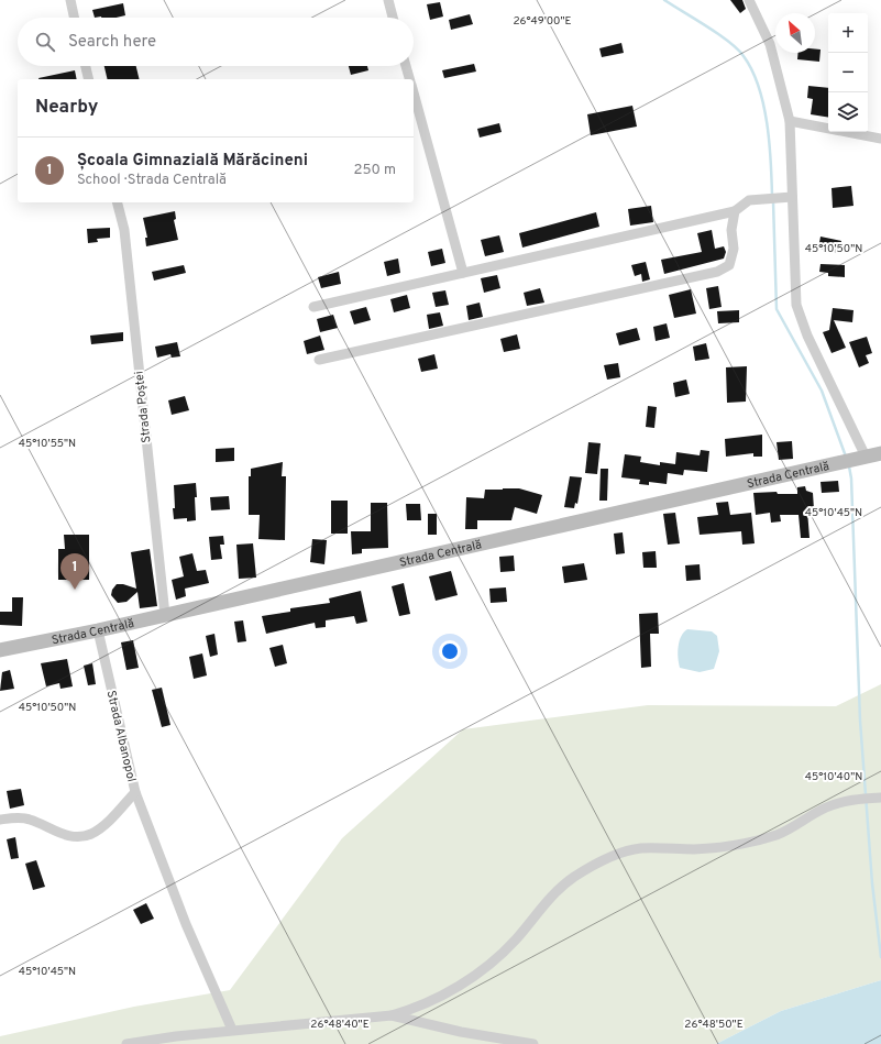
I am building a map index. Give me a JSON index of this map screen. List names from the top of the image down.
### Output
{
  "streets": {
    "main road": ["Strada Centrală"],
    "street": ["Strada Poștei", "Strada Albanopol"]
  },
  "crossings": [
    ["Strada Poștei", "Strada Centrală"],
    ["Strada Centrală", "Strada Albanopol"]
  ],
  "north": "top left",
  "page": {
    "map_buttons": ["+", "−"],
    "search": "Search here",
    "heading": "Nearby",
    "list": [
      {
        "mark": "1",
        "name": "Școala Gimnazială Mărăcineni",
        "note": "School · Strada Centrală",
        "value": "250 m"
      }
    ],
    "pins": "1"
  },
  "coordinates": [
    "26°49'00\"E",
    "45°10'50\"N",
    "45°10'55\"N",
    "45°10'45\"N",
    "45°10'40\"N",
    "26°48'40\"E",
    "26°48'50\"E"
  ]
}
